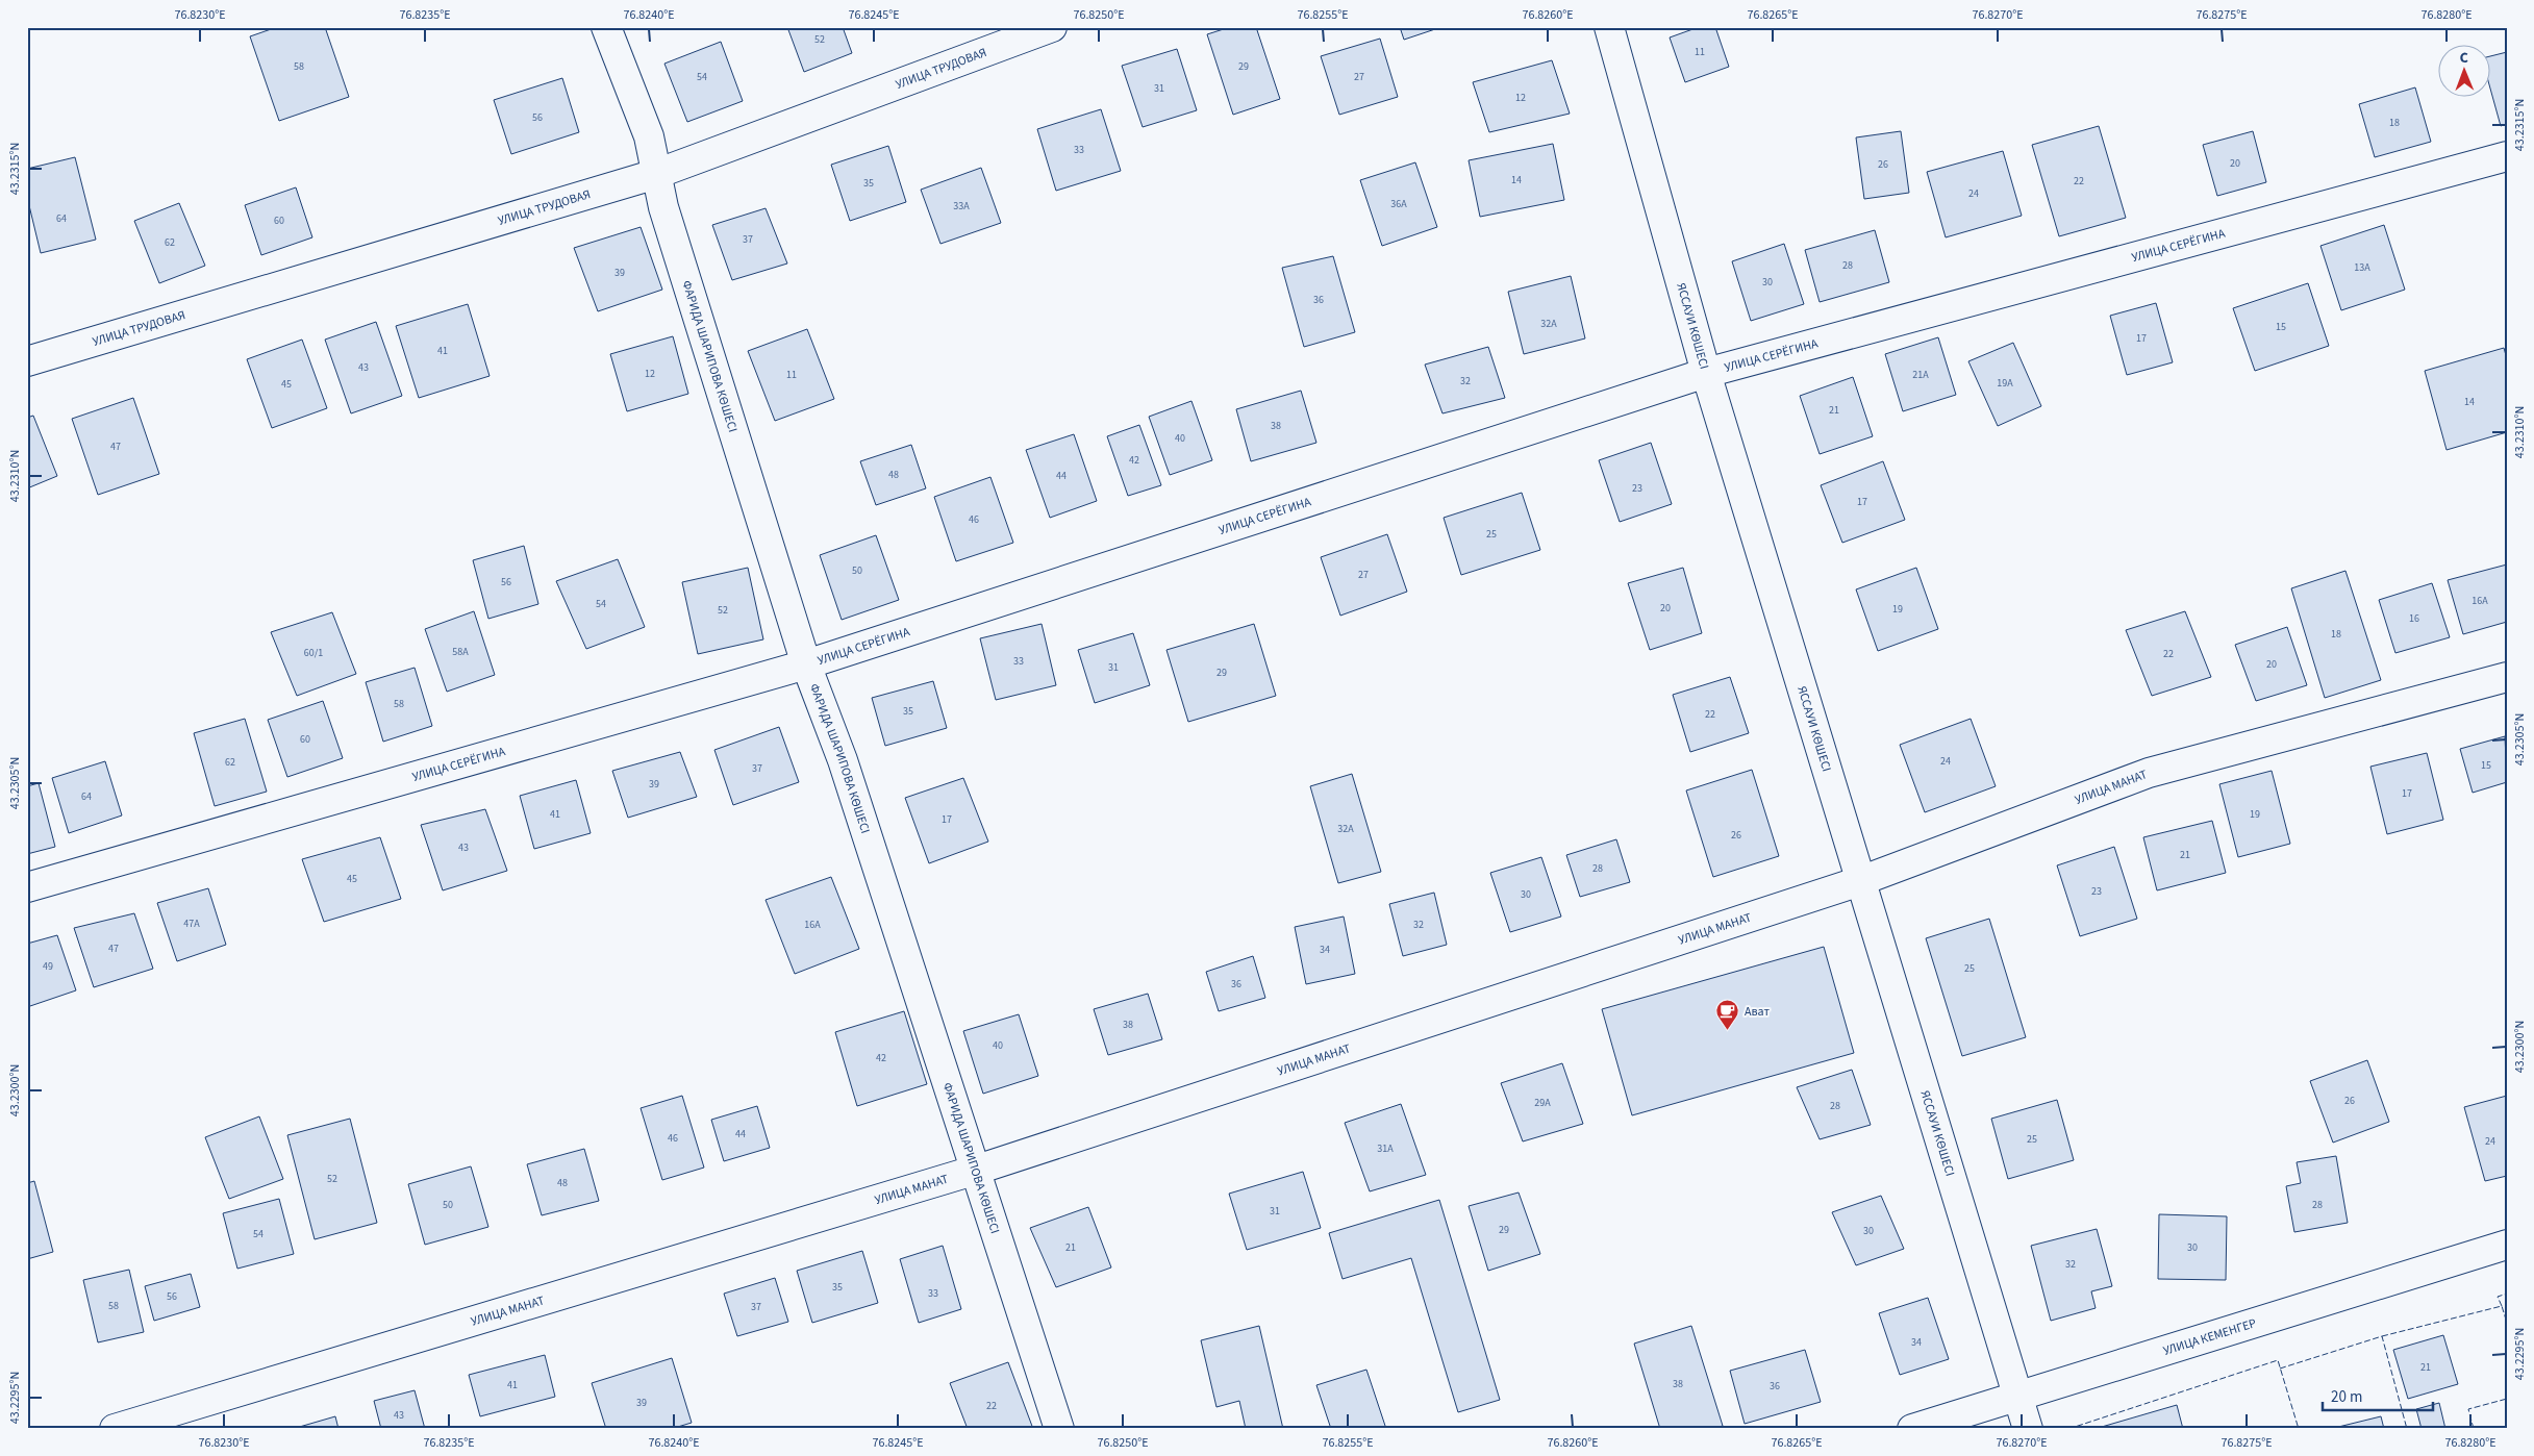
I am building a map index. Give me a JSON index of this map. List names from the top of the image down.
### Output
{
  "streets": {
    "street": [
      "УЛИЦА ТРУДОВАЯ",
      "УЛИЦА СЕРЁГИНА",
      "ЯССАУИ КӨШЕСІ",
      "ФАРИДА ШАРИПОВА КӨШЕСІ",
      "УЛИЦА МАНАТ",
      "УЛИЦА КЕМЕНГЕР"
    ]
  },
  "crossings": [
    ["УЛИЦА ТРУДОВАЯ", "ФАРИДА ШАРИПОВА КӨШЕСІ"],
    ["УЛИЦА СЕРЁГИНА", "ЯССАУИ КӨШЕСІ"],
    ["УЛИЦА СЕРЁГИНА", "ФАРИДА ШАРИПОВА КӨШЕСІ"],
    ["ЯССАУИ КӨШЕСІ", "УЛИЦА МАНАТ"],
    ["ЯССАУИ КӨШЕСІ", "УЛИЦА КЕМЕНГЕР"],
    ["ФАРИДА ШАРИПОВА КӨШЕСІ", "УЛИЦА МАНАТ"]
  ],
  "places": {
    "cafe": ["Ават"]
  },
  "house_numbers": [
    "52",
    "11",
    "58",
    "29",
    "54",
    "27",
    "31",
    "12",
    "56",
    "18",
    "33",
    "20",
    "26",
    "14",
    "22",
    "35",
    "24",
    "36А",
    "33А",
    "64",
    "60",
    "37",
    "62",
    "28",
    "13А",
    "39",
    "30",
    "36",
    "32А",
    "15",
    "17",
    "41",
    "43",
    "12",
    "11",
    "21А",
    "32",
    "19А",
    "45",
    "14",
    "21",
    "38",
    "40",
    "47",
    "42",
    "48",
    "44",
    "23",
    "17",
    "46",
    "25",
    "50",
    "27",
    "56",
    "16А",
    "54",
    "20",
    "19",
    "52",
    "16",
    "18",
    "58А",
    "60/1",
    "22",
    "33",
    "20",
    "31",
    "29",
    "58",
    "35",
    "22",
    "60",
    "24",
    "62",
    "15",
    "37",
    "39",
    "17",
    "64",
    "41",
    "19",
    "17",
    "32А",
    "26",
    "43",
    "21",
    "28",
    "45",
    "23",
    "30",
    "47А",
    "16А",
    "32",
    "47",
    "34",
    "49",
    "25",
    "36",
    "38",
    "40",
    "42",
    "26",
    "29А",
    "28",
    "44",
    "46",
    "25",
    "24",
    "31А",
    "52",
    "48",
    "50",
    "28",
    "31",
    "29",
    "30",
    "54",
    "21",
    "30",
    "32",
    "35",
    "33",
    "56",
    "58",
    "37",
    "34",
    "21",
    "38",
    "41",
    "36",
    "39",
    "22",
    "43"
  ],
  "scale_bar": "20 m",
  "north": "top",
  "coordinates": [
    "76.8230°E",
    "76.8235°E",
    "76.8240°E",
    "76.8245°E",
    "76.8250°E",
    "76.8255°E",
    "76.8260°E",
    "76.8265°E",
    "76.8270°E",
    "76.8275°E",
    "76.8280°E",
    "43.2315°N",
    "43.2310°N",
    "43.2305°N",
    "43.2300°N",
    "43.2295°N"
  ]
}
